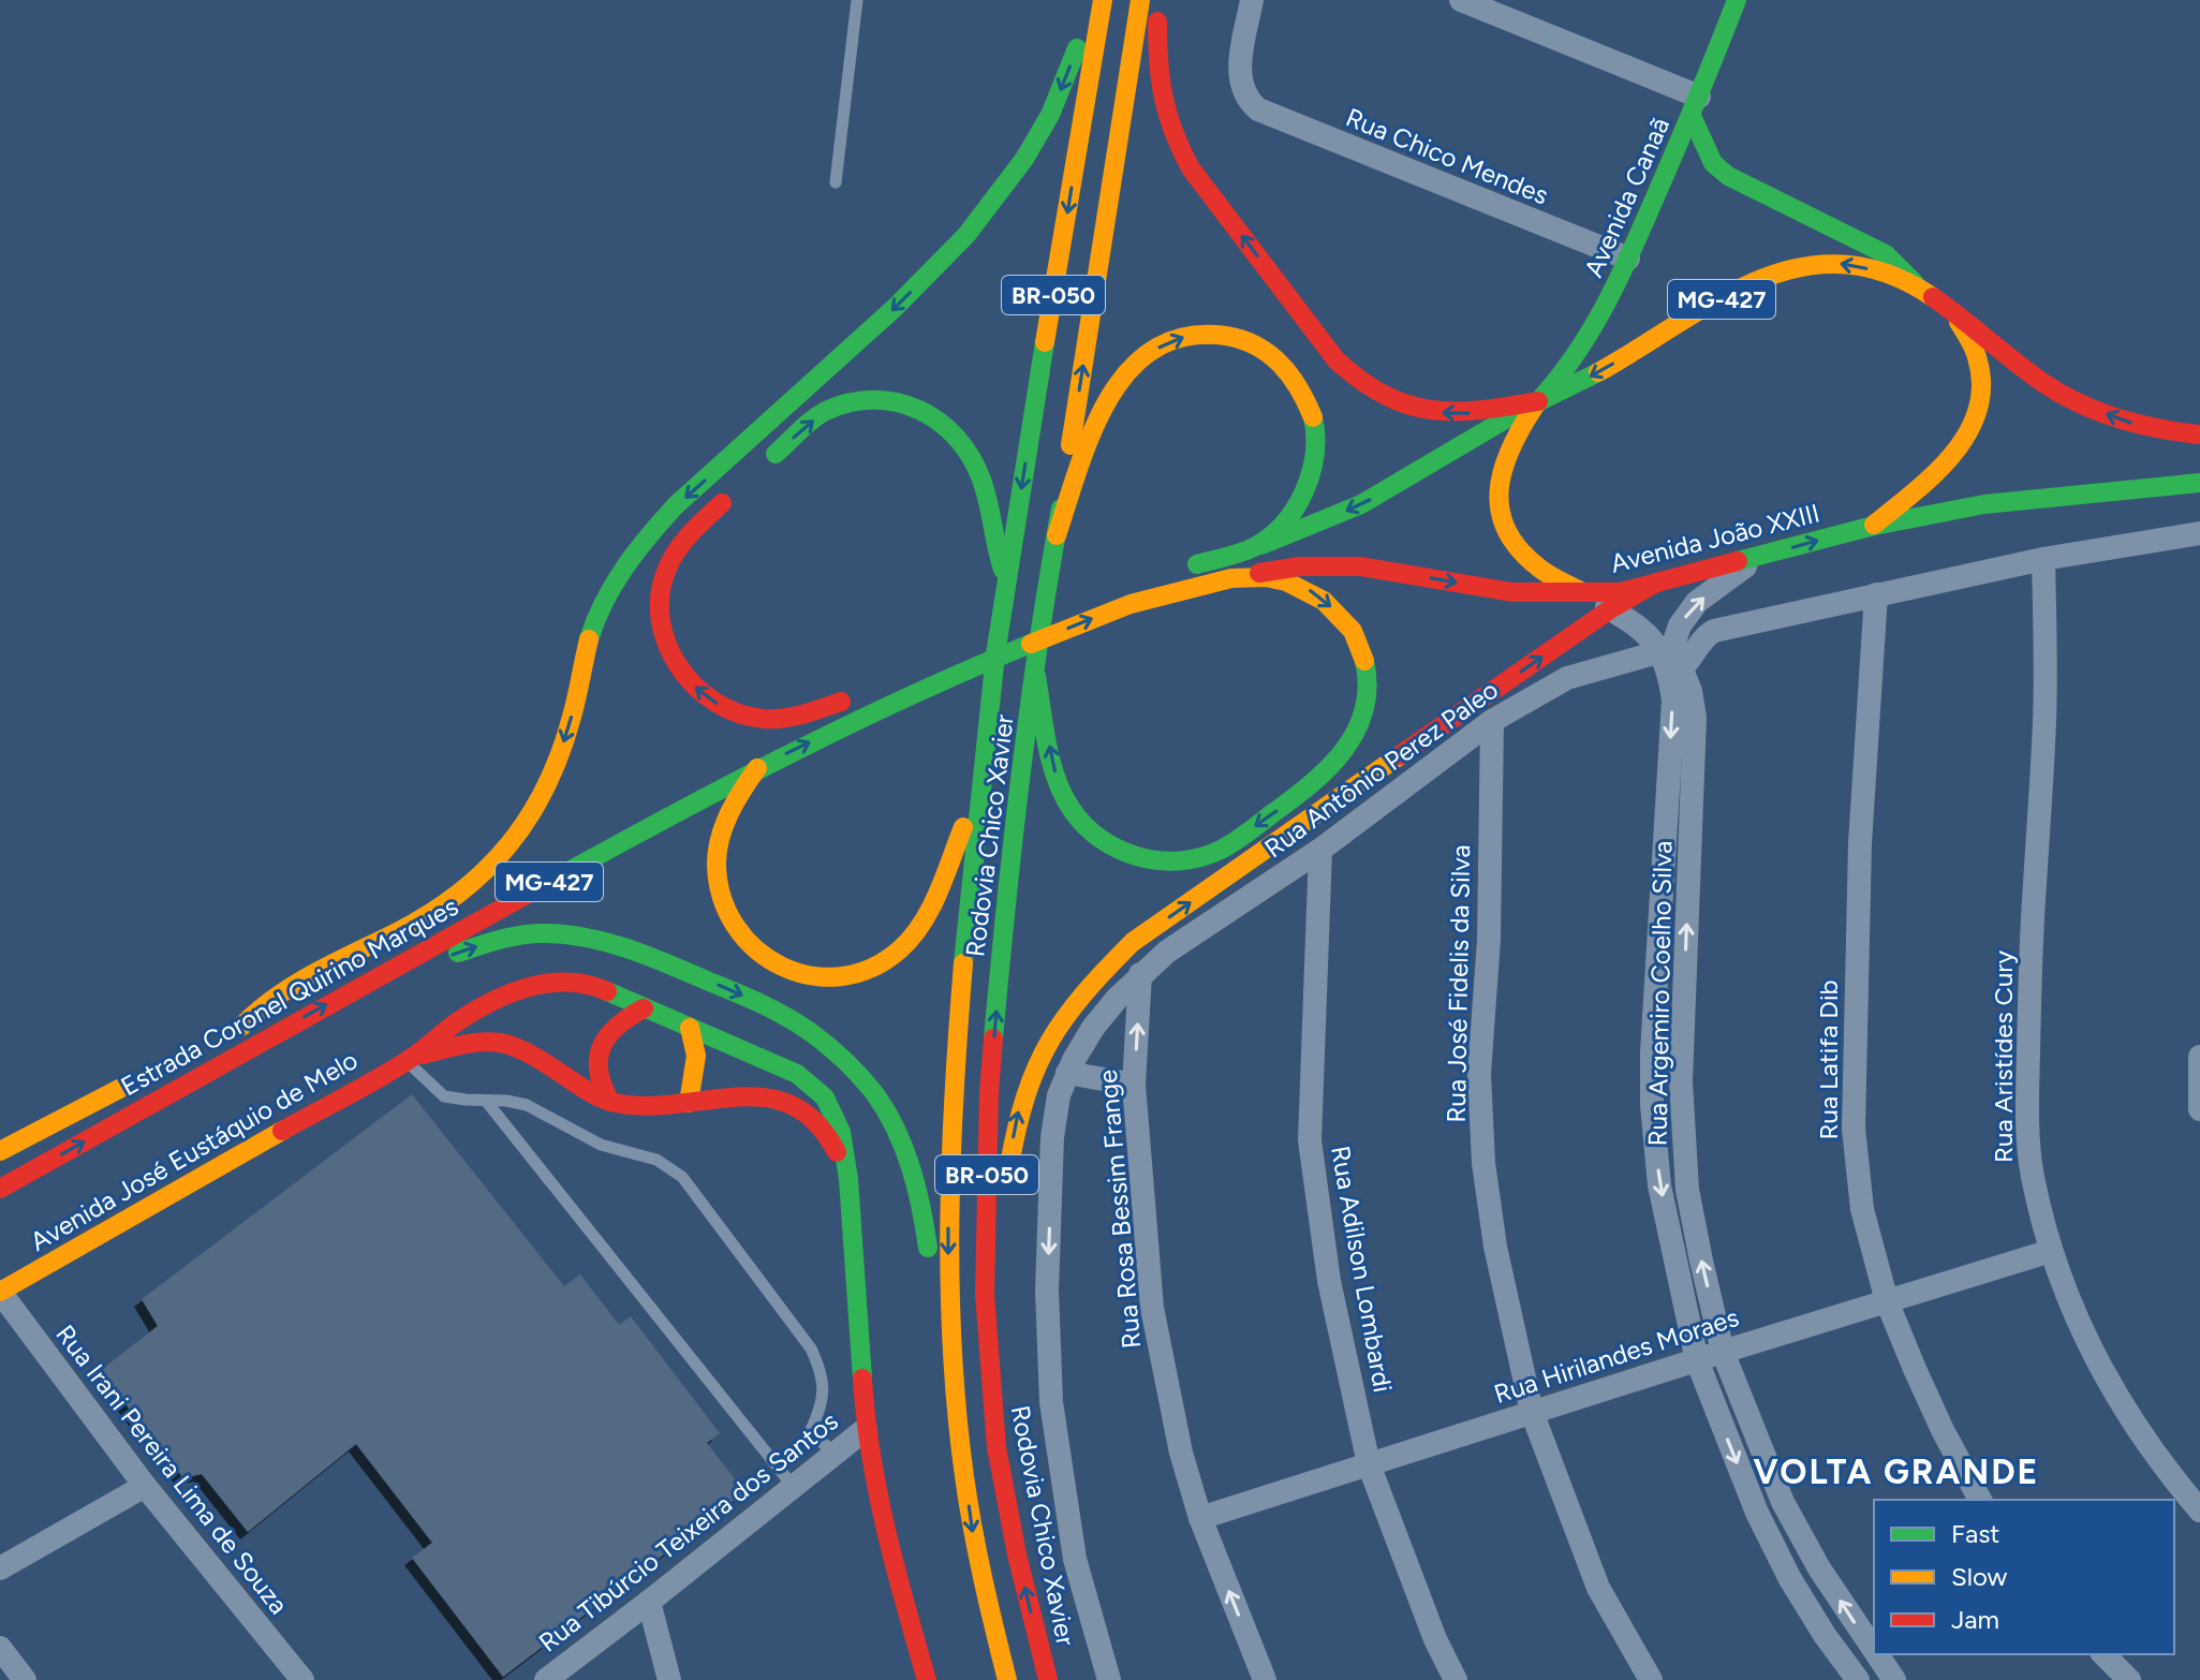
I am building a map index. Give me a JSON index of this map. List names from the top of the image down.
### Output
{
  "streets": {
    "main road": [
      "Avenida Canaã",
      "BR-050",
      "MG-427",
      "Avenida João XXIII",
      "Rodovia Chico Xavier",
      "Estrada Coronel Quirino Marques",
      "Avenida José Eustáquio de Melo"
    ],
    "street": [
      "Rua Chico Mendes",
      "Rua Antônio Perez Paleo",
      "Rua José Fidelis da Silva",
      "Rua Argemiro Coelho Silva",
      "Rua Aristídes Cury",
      "Rua Latifa Dib",
      "Rua Rosa Bessim Frange",
      "Rua Adilson Lombardi",
      "Rua Hirilandes Moraes",
      "Rua Irani Pereira Lima de Souza",
      "Rua Tibúrcio Teixeira dos Santos"
    ]
  },
  "crossings": [
    ["Rua Chico Mendes", "Avenida Canaã"],
    ["Avenida Canaã", "MG-427"],
    ["MG-427", "Avenida João XXIII"],
    ["Avenida João XXIII", "Rua Argemiro Coelho Silva"],
    ["Avenida João XXIII", "Estrada Coronel Quirino Marques"],
    ["Rua Antônio Perez Paleo", "Rua José Fidelis da Silva"],
    ["Rua Antônio Perez Paleo", "Rua Argemiro Coelho Silva"],
    ["Rua Antônio Perez Paleo", "Rua Rosa Bessim Frange"],
    ["Rua Antônio Perez Paleo", "Rua Adilson Lombardi"],
    ["Rua José Fidelis da Silva", "Rua Hirilandes Moraes"],
    ["Rua Argemiro Coelho Silva", "Rua Hirilandes Moraes"],
    ["Rua Aristídes Cury", "Rua Hirilandes Moraes"],
    ["Rua Latifa Dib", "Rua Hirilandes Moraes"],
    ["Avenida José Eustáquio de Melo", "Rua Irani Pereira Lima de Souza"],
    ["Rua Rosa Bessim Frange", "Rua Hirilandes Moraes"],
    ["Rua Adilson Lombardi", "Rua Hirilandes Moraes"]
  ],
  "one_way": ["Rua Antônio Perez Paleo", "Rua Rosa Bessim Frange"],
  "districts": ["VOLTA GRANDE"],
  "legend": ["Fast", "Slow", "Jam"]
}
